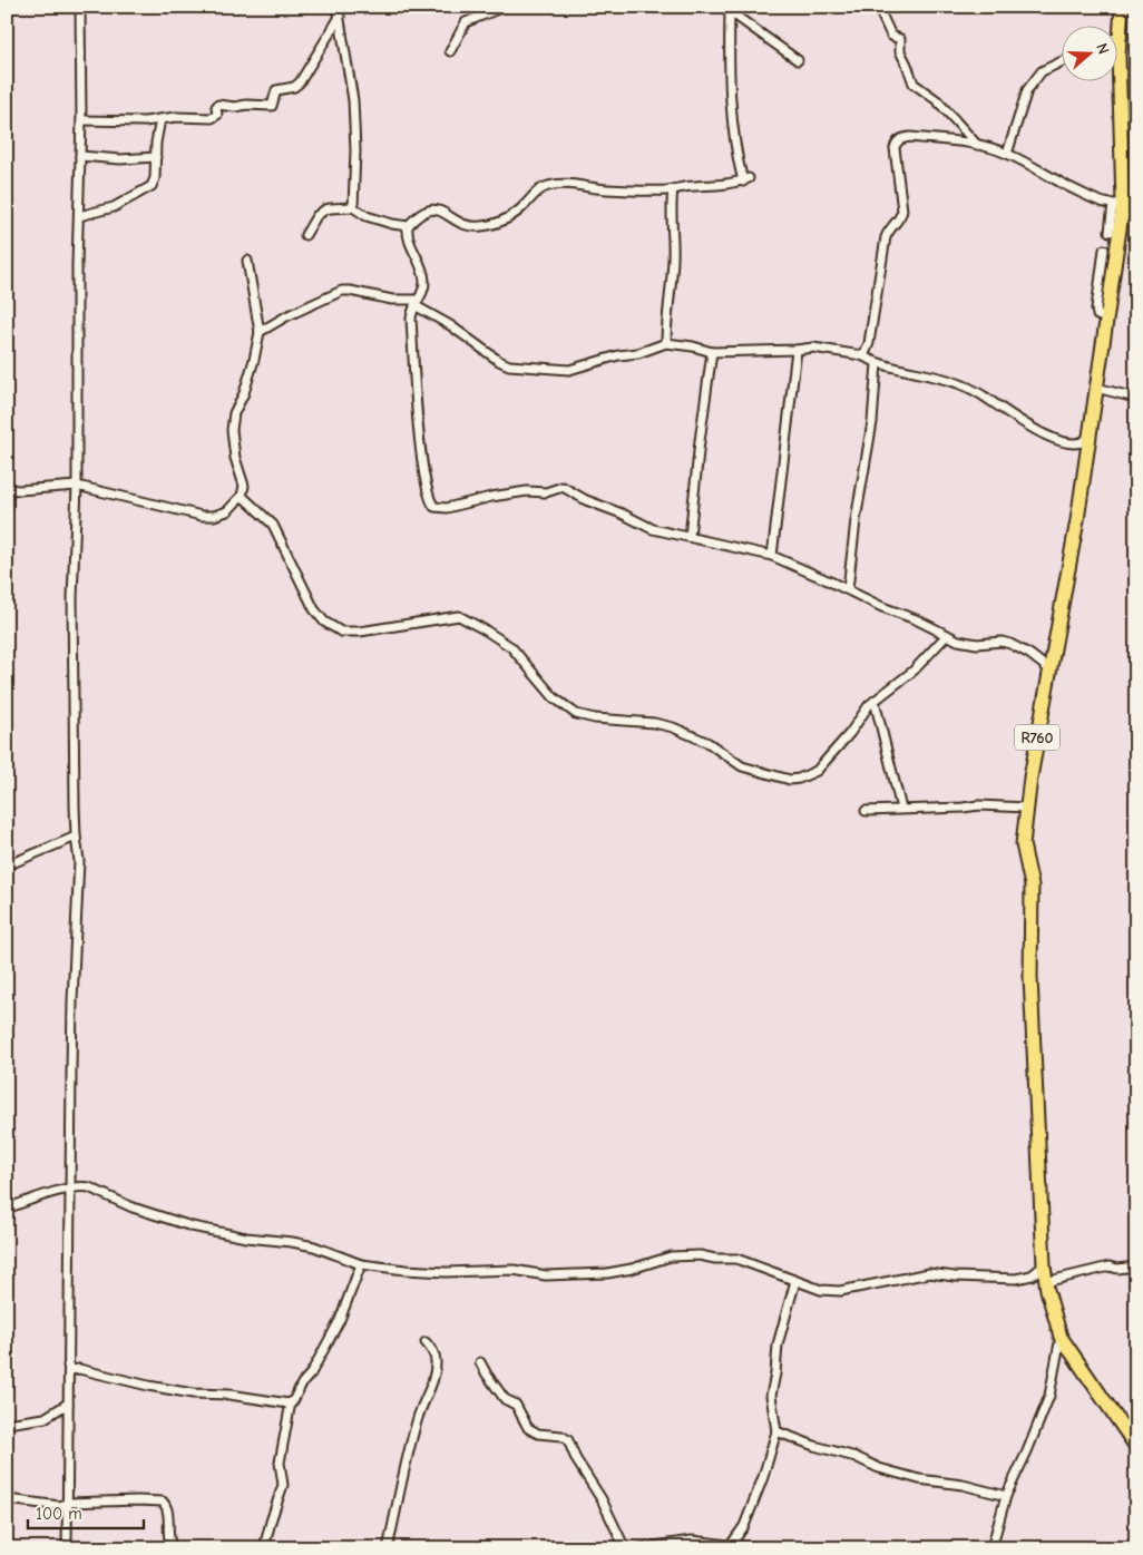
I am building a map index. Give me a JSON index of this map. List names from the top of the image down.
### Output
{
  "streets": {
    "main road": ["R760"]
  },
  "scale_bar": "100 m",
  "north": "right"
}
